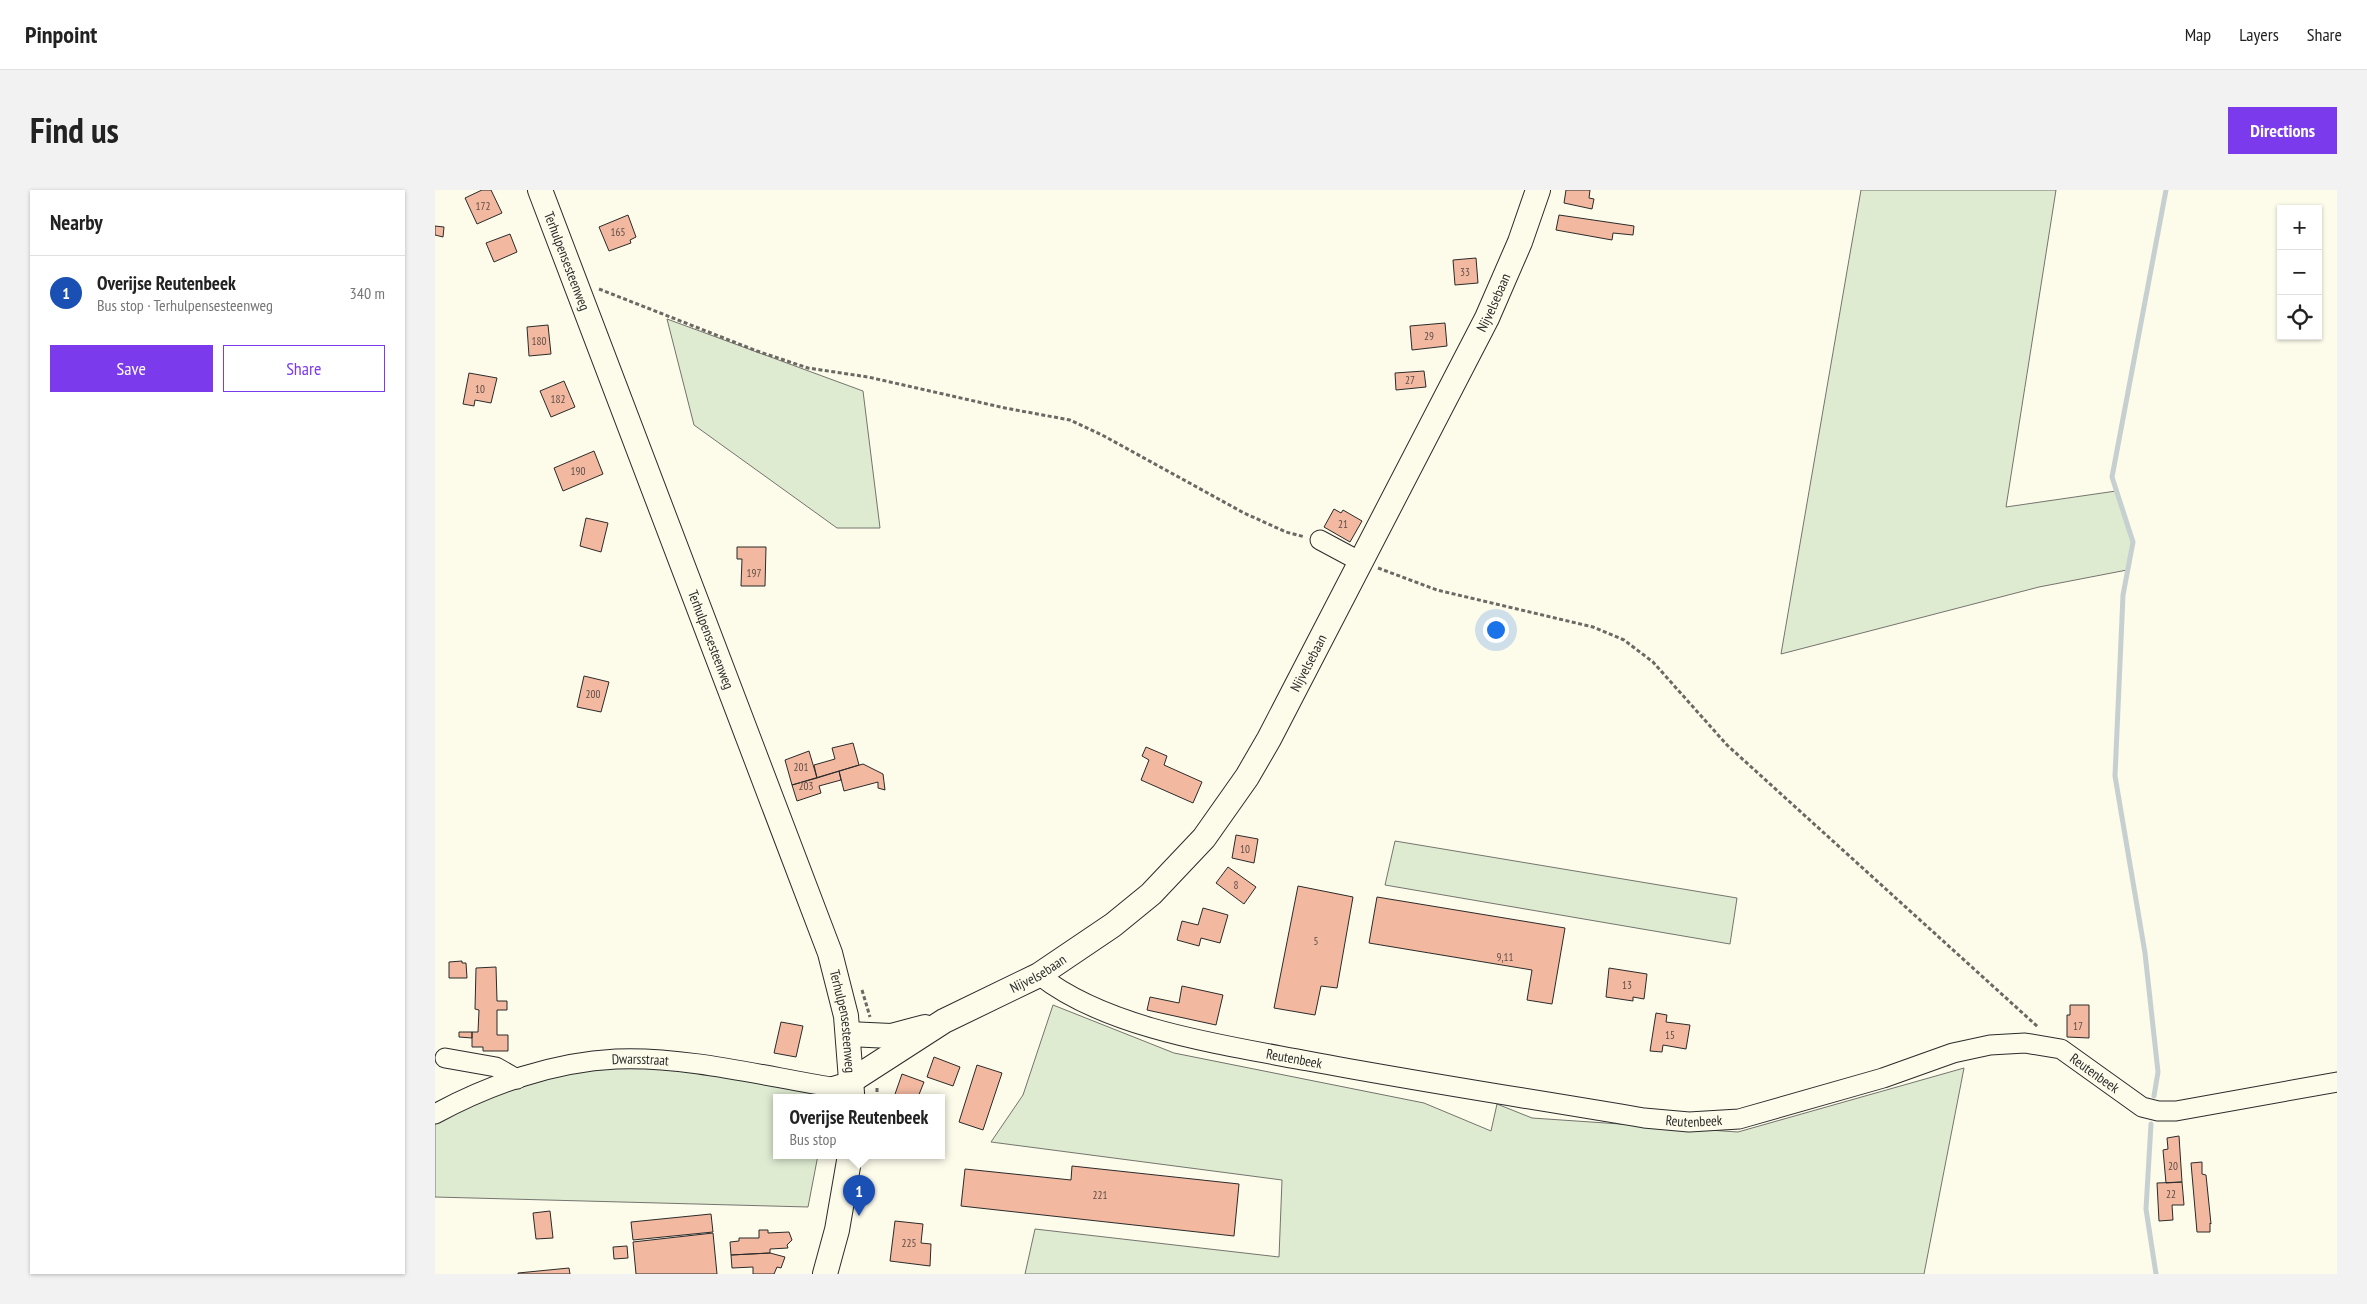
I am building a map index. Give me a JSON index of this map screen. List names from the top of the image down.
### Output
{
  "streets": {
    "main road": ["Terhulpensesteenweg", "Nijvelsebaan"],
    "street": ["Reutenbeek", "Dwarsstraat"]
  },
  "crossings": [
    ["Terhulpensesteenweg", "Nijvelsebaan"],
    ["Terhulpensesteenweg", "Dwarsstraat"],
    ["Nijvelsebaan", "Reutenbeek"],
    ["Nijvelsebaan", "Dwarsstraat"]
  ],
  "house_numbers": [
    "172",
    "165",
    "33",
    "29",
    "180",
    "27",
    "10",
    "182",
    "190",
    "21",
    "197",
    "200",
    "201",
    "203",
    "10",
    "8",
    "5",
    "9,11",
    "13",
    "17",
    "15",
    "20",
    "22",
    "221",
    "225"
  ],
  "page": {
    "header": "Pinpoint",
    "nav": ["Map", "Layers", "Share"],
    "title": "Find us",
    "buttons": [
      "Directions",
      ["Save", "Share"]
    ],
    "heading": "Nearby",
    "map_buttons": ["+", "−"],
    "list": [
      {
        "mark": "1",
        "name": "Overijse Reutenbeek",
        "note": "Bus stop · Terhulpensesteenweg",
        "value": "340 m"
      }
    ],
    "popup": ["Overijse Reutenbeek", "Bus stop"],
    "pins": "1"
  }
}
